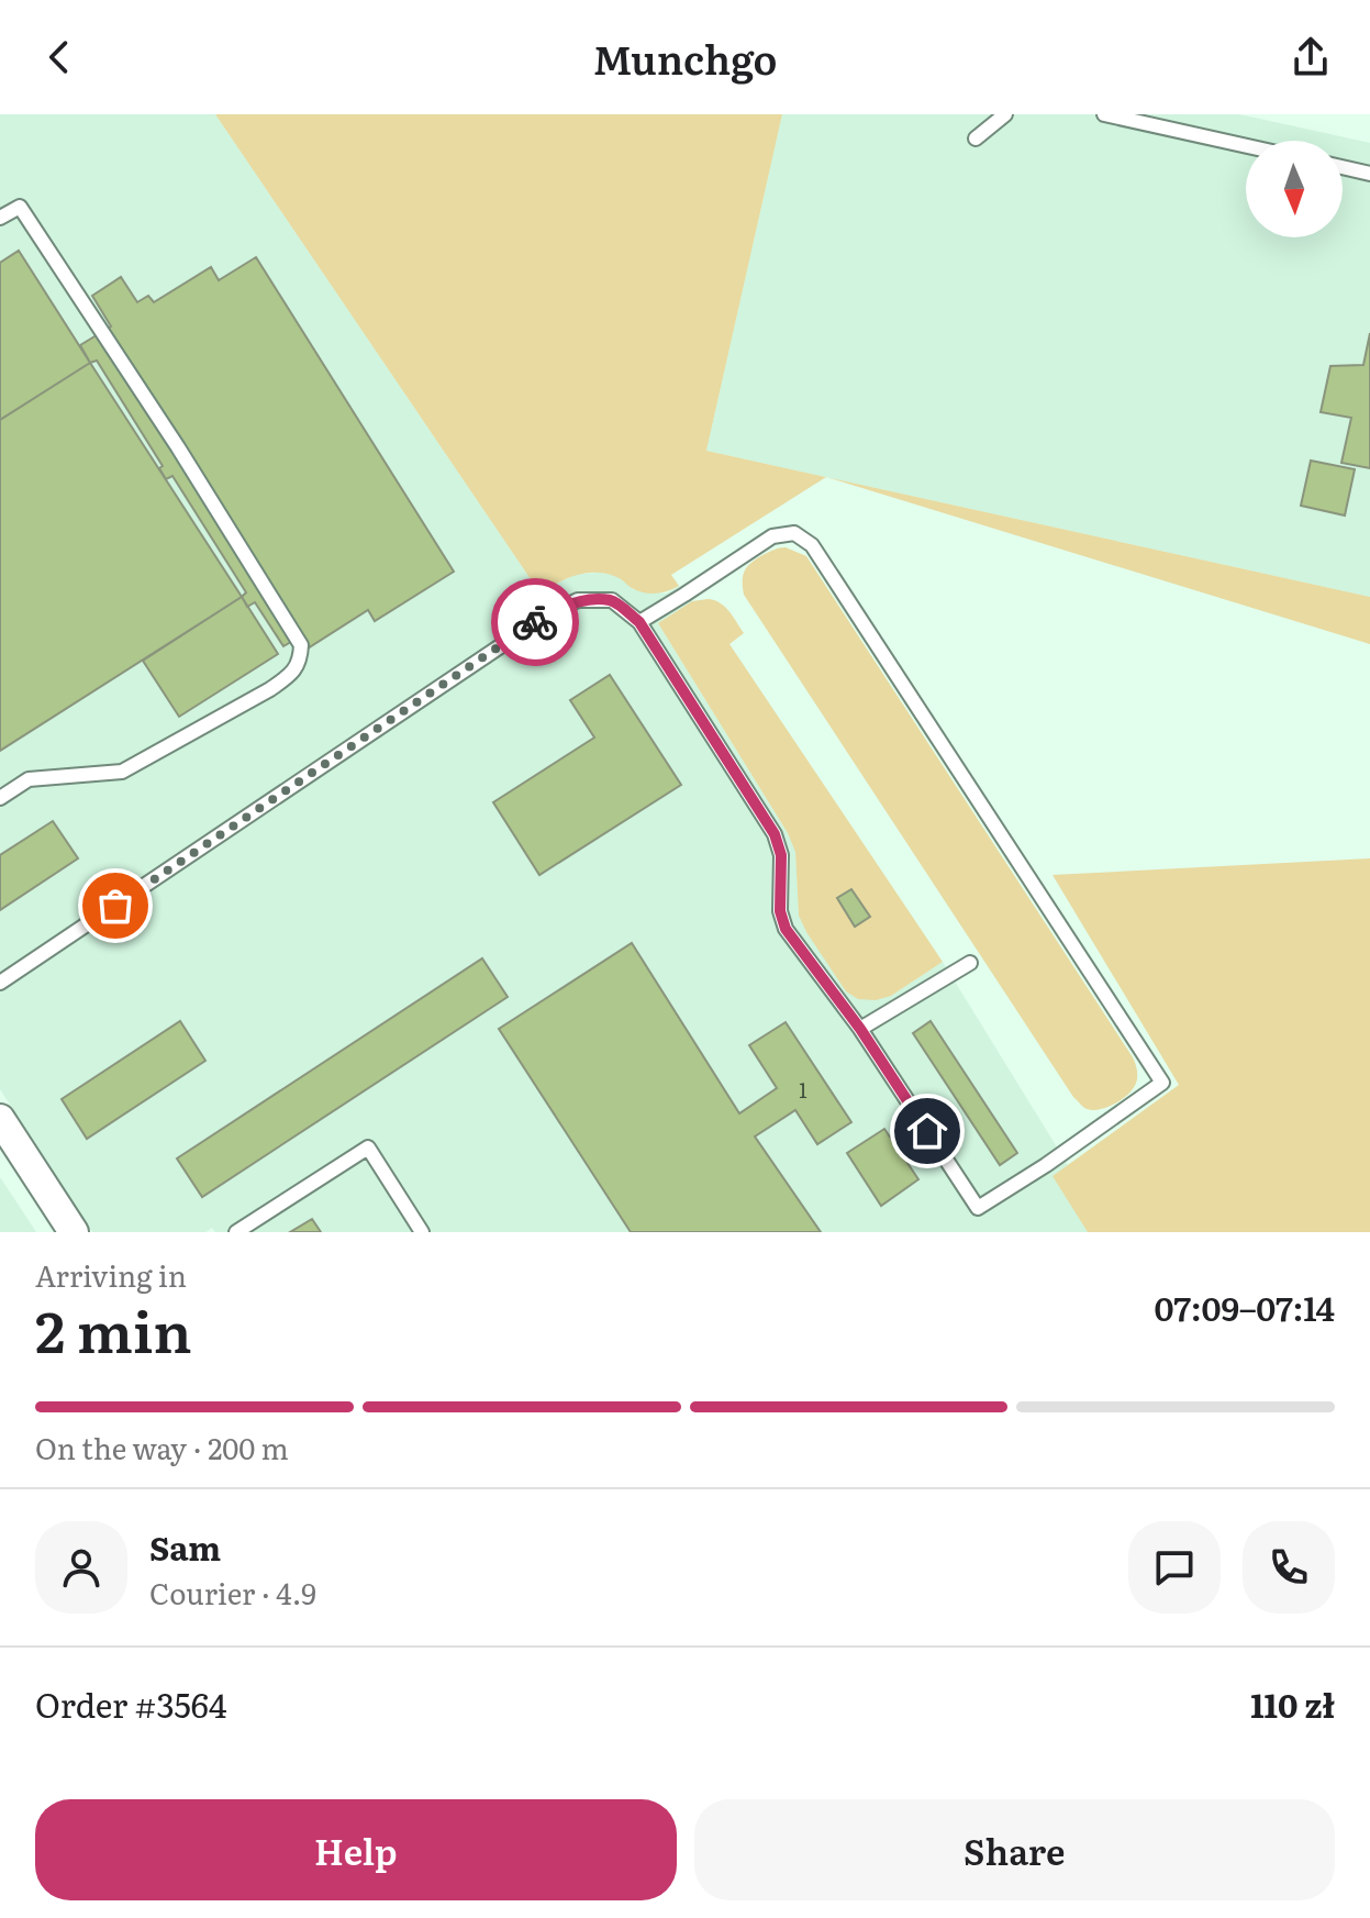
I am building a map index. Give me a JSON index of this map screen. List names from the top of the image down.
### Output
{
  "house_numbers": ["1"],
  "north": "bottom",
  "page": {
    "header": "Munchgo",
    "heading": ["2 min", "Arriving in", "07:09–07:14"],
    "panel": [
      "Sam",
      "Courier · 4.9",
      "Order #3564",
      "110 zł"
    ],
    "bar": "On the way · 200 m",
    "buttons": ["Help", "Share"]
  }
}
